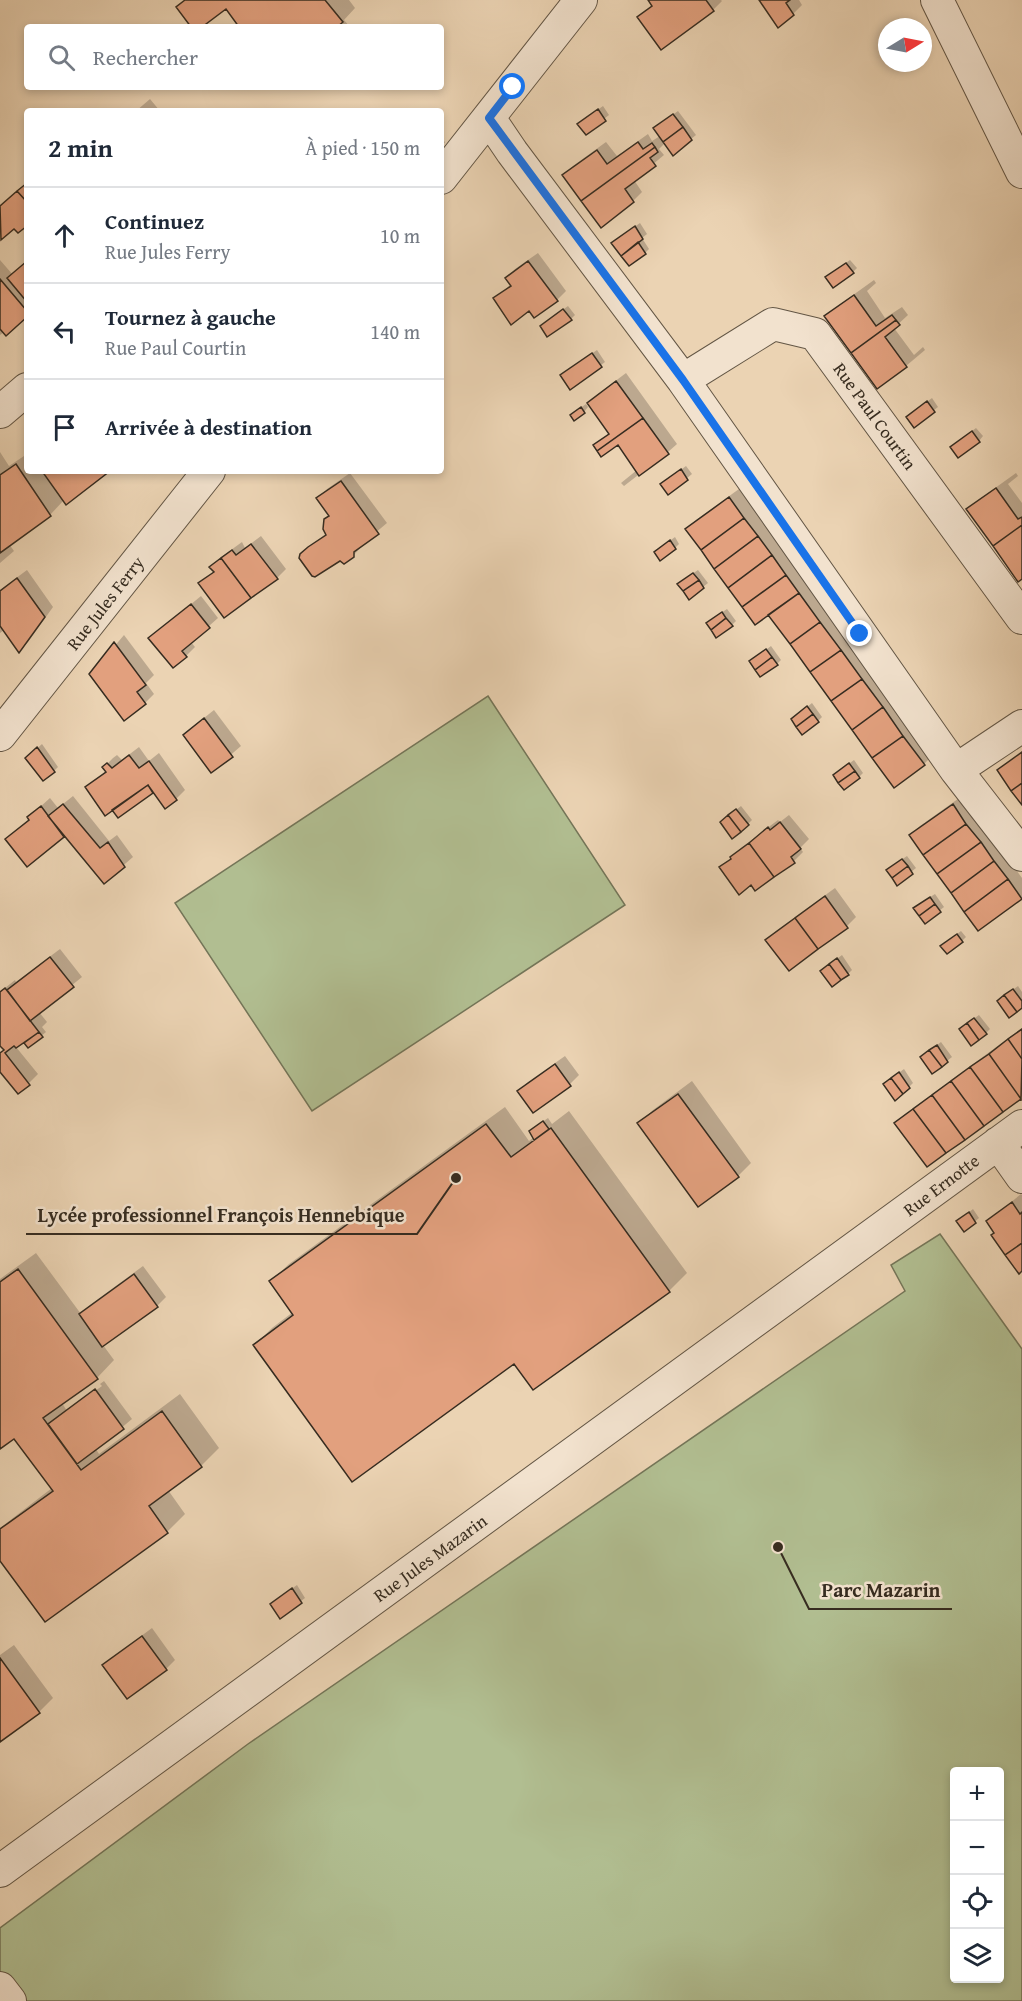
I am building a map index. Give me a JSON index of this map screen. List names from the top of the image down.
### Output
{
  "streets": {
    "street": [
      "Rue Paul Courtin",
      "Rue Jules Ferry",
      "Rue Ernotte",
      "Rue Jules Mazarin"
    ]
  },
  "crossings": [
    ["Rue Ernotte", "Rue Jules Mazarin"]
  ],
  "places": ["Lycée professionnel François Hennebique", "Parc Mazarin"],
  "north": "right",
  "page": {
    "search": "Rechercher",
    "heading": ["2 min", "À pied · 150 m"],
    "list": [
      ["Continuez", "Rue Jules Ferry", "10 m"],
      ["Tournez à gauche", "Rue Paul Courtin", "140 m"],
      "Arrivée à destination"
    ],
    "map_buttons": ["+", "−"]
  }
}
